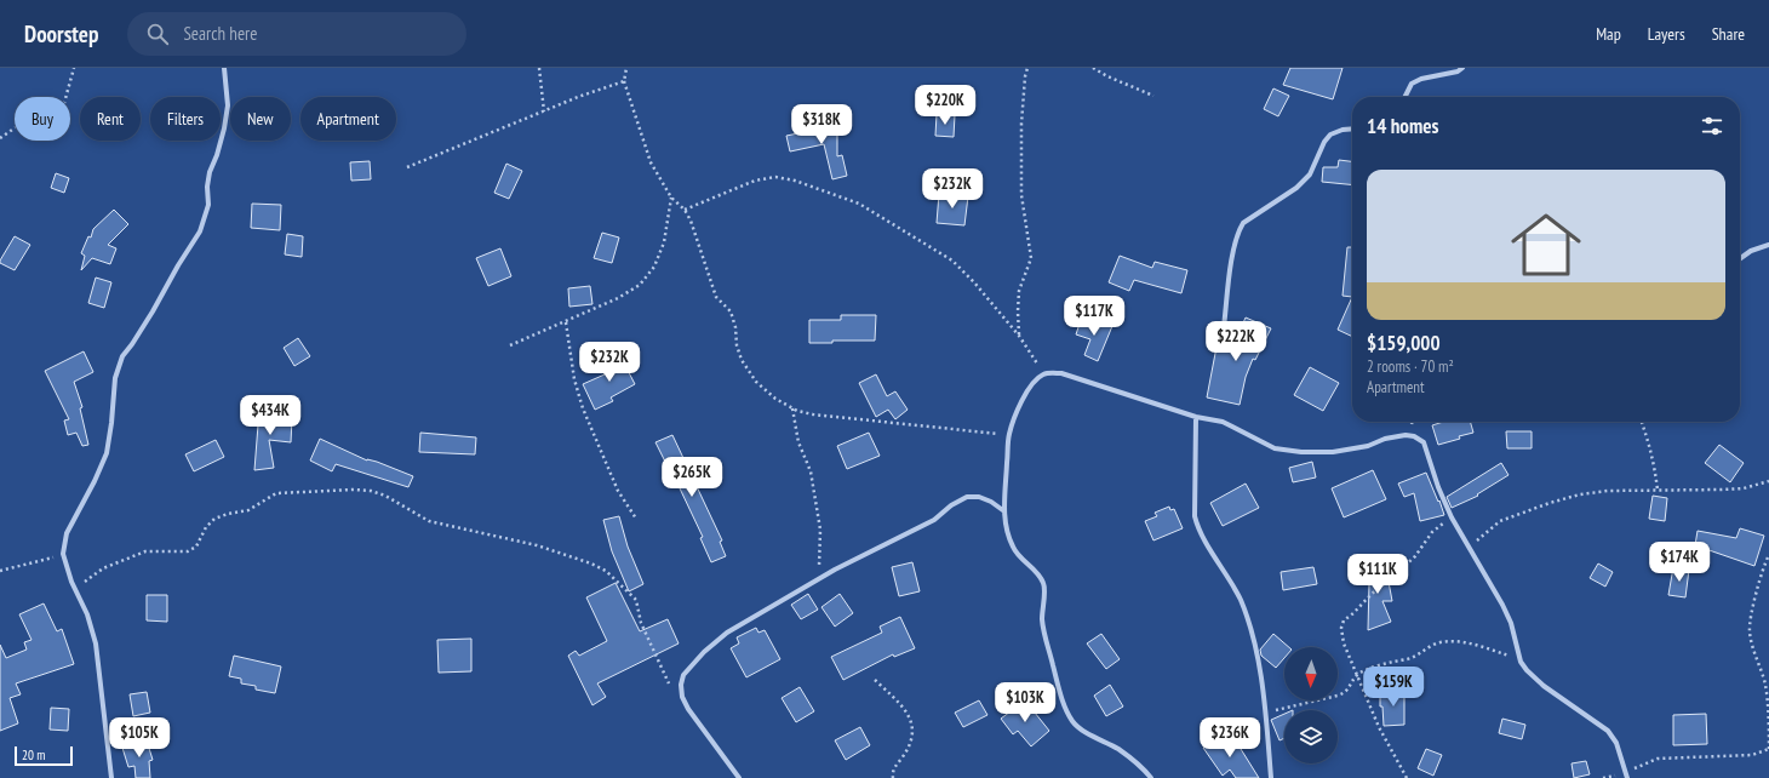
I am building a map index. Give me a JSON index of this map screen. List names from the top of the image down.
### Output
{
  "scale_bar": "20 m",
  "north": "bottom",
  "page": {
    "header": "Doorstep",
    "search": "Search here",
    "nav": ["Map", "Layers", "Share"],
    "price": [
      "$220K",
      "$318K",
      "$232K",
      "$117K",
      "$222K",
      "$232K",
      "$434K",
      "$265K",
      "$174K",
      "$111K",
      "$159K",
      "$103K",
      "$105K",
      "$236K"
    ],
    "chip": [
      "Buy",
      "Rent",
      "Filters",
      "New",
      "Apartment"
    ],
    "heading": "14 homes",
    "list": [
      {
        "name": "$159,000",
        "note": "2 rooms · 70 m² · Apartment"
      }
    ],
    "scale": "20 m"
  }
}
